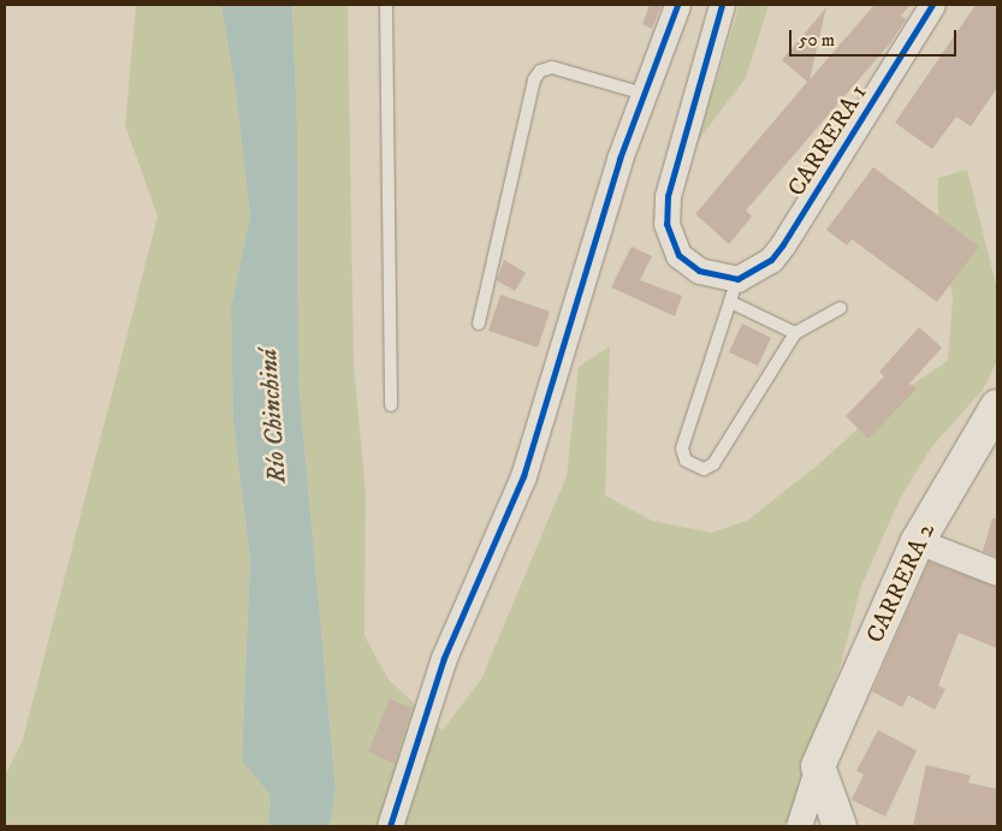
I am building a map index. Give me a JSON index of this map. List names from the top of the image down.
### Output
{
  "streets": {
    "main road": ["CARRERA 2"],
    "street": ["CARRERA 1"]
  },
  "water": ["Río Chinchiná"],
  "scale_bar": "50 m"
}
